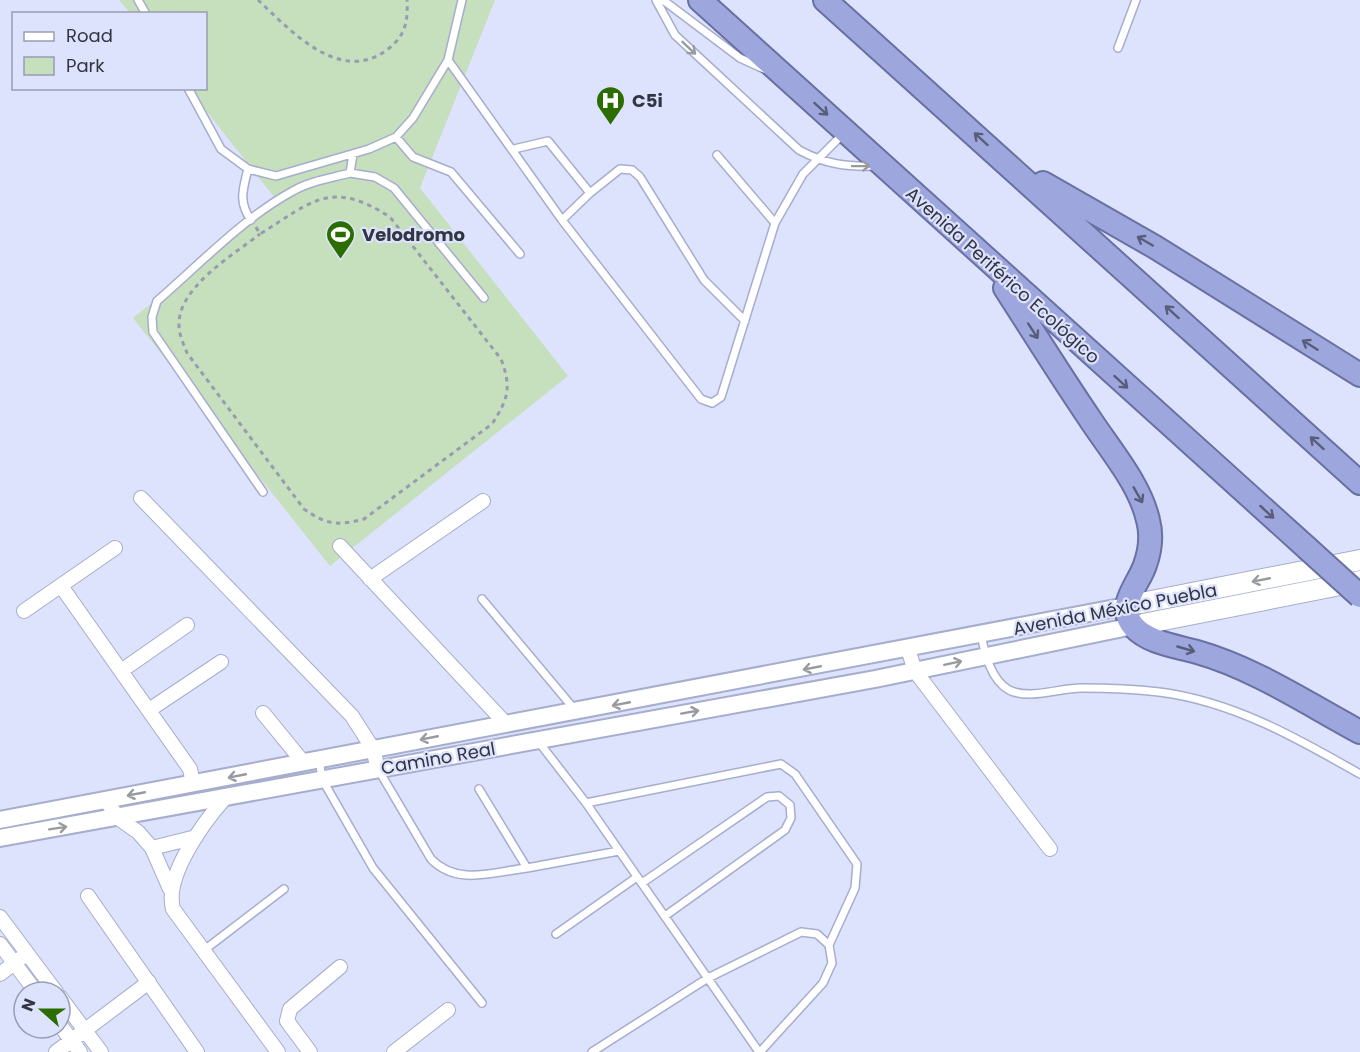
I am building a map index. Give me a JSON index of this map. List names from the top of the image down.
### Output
{
  "streets": {
    "highway": ["Avenida Periférico Ecológico"],
    "main road": ["Avenida México Puebla"],
    "street": ["Camino Real"]
  },
  "crossings": [
    ["Avenida México Puebla", "Camino Real"]
  ],
  "places": {
    "hospital": ["C5i"],
    "sports": ["Velodromo"]
  },
  "legend": ["Road", "Park"],
  "north": "left"
}
